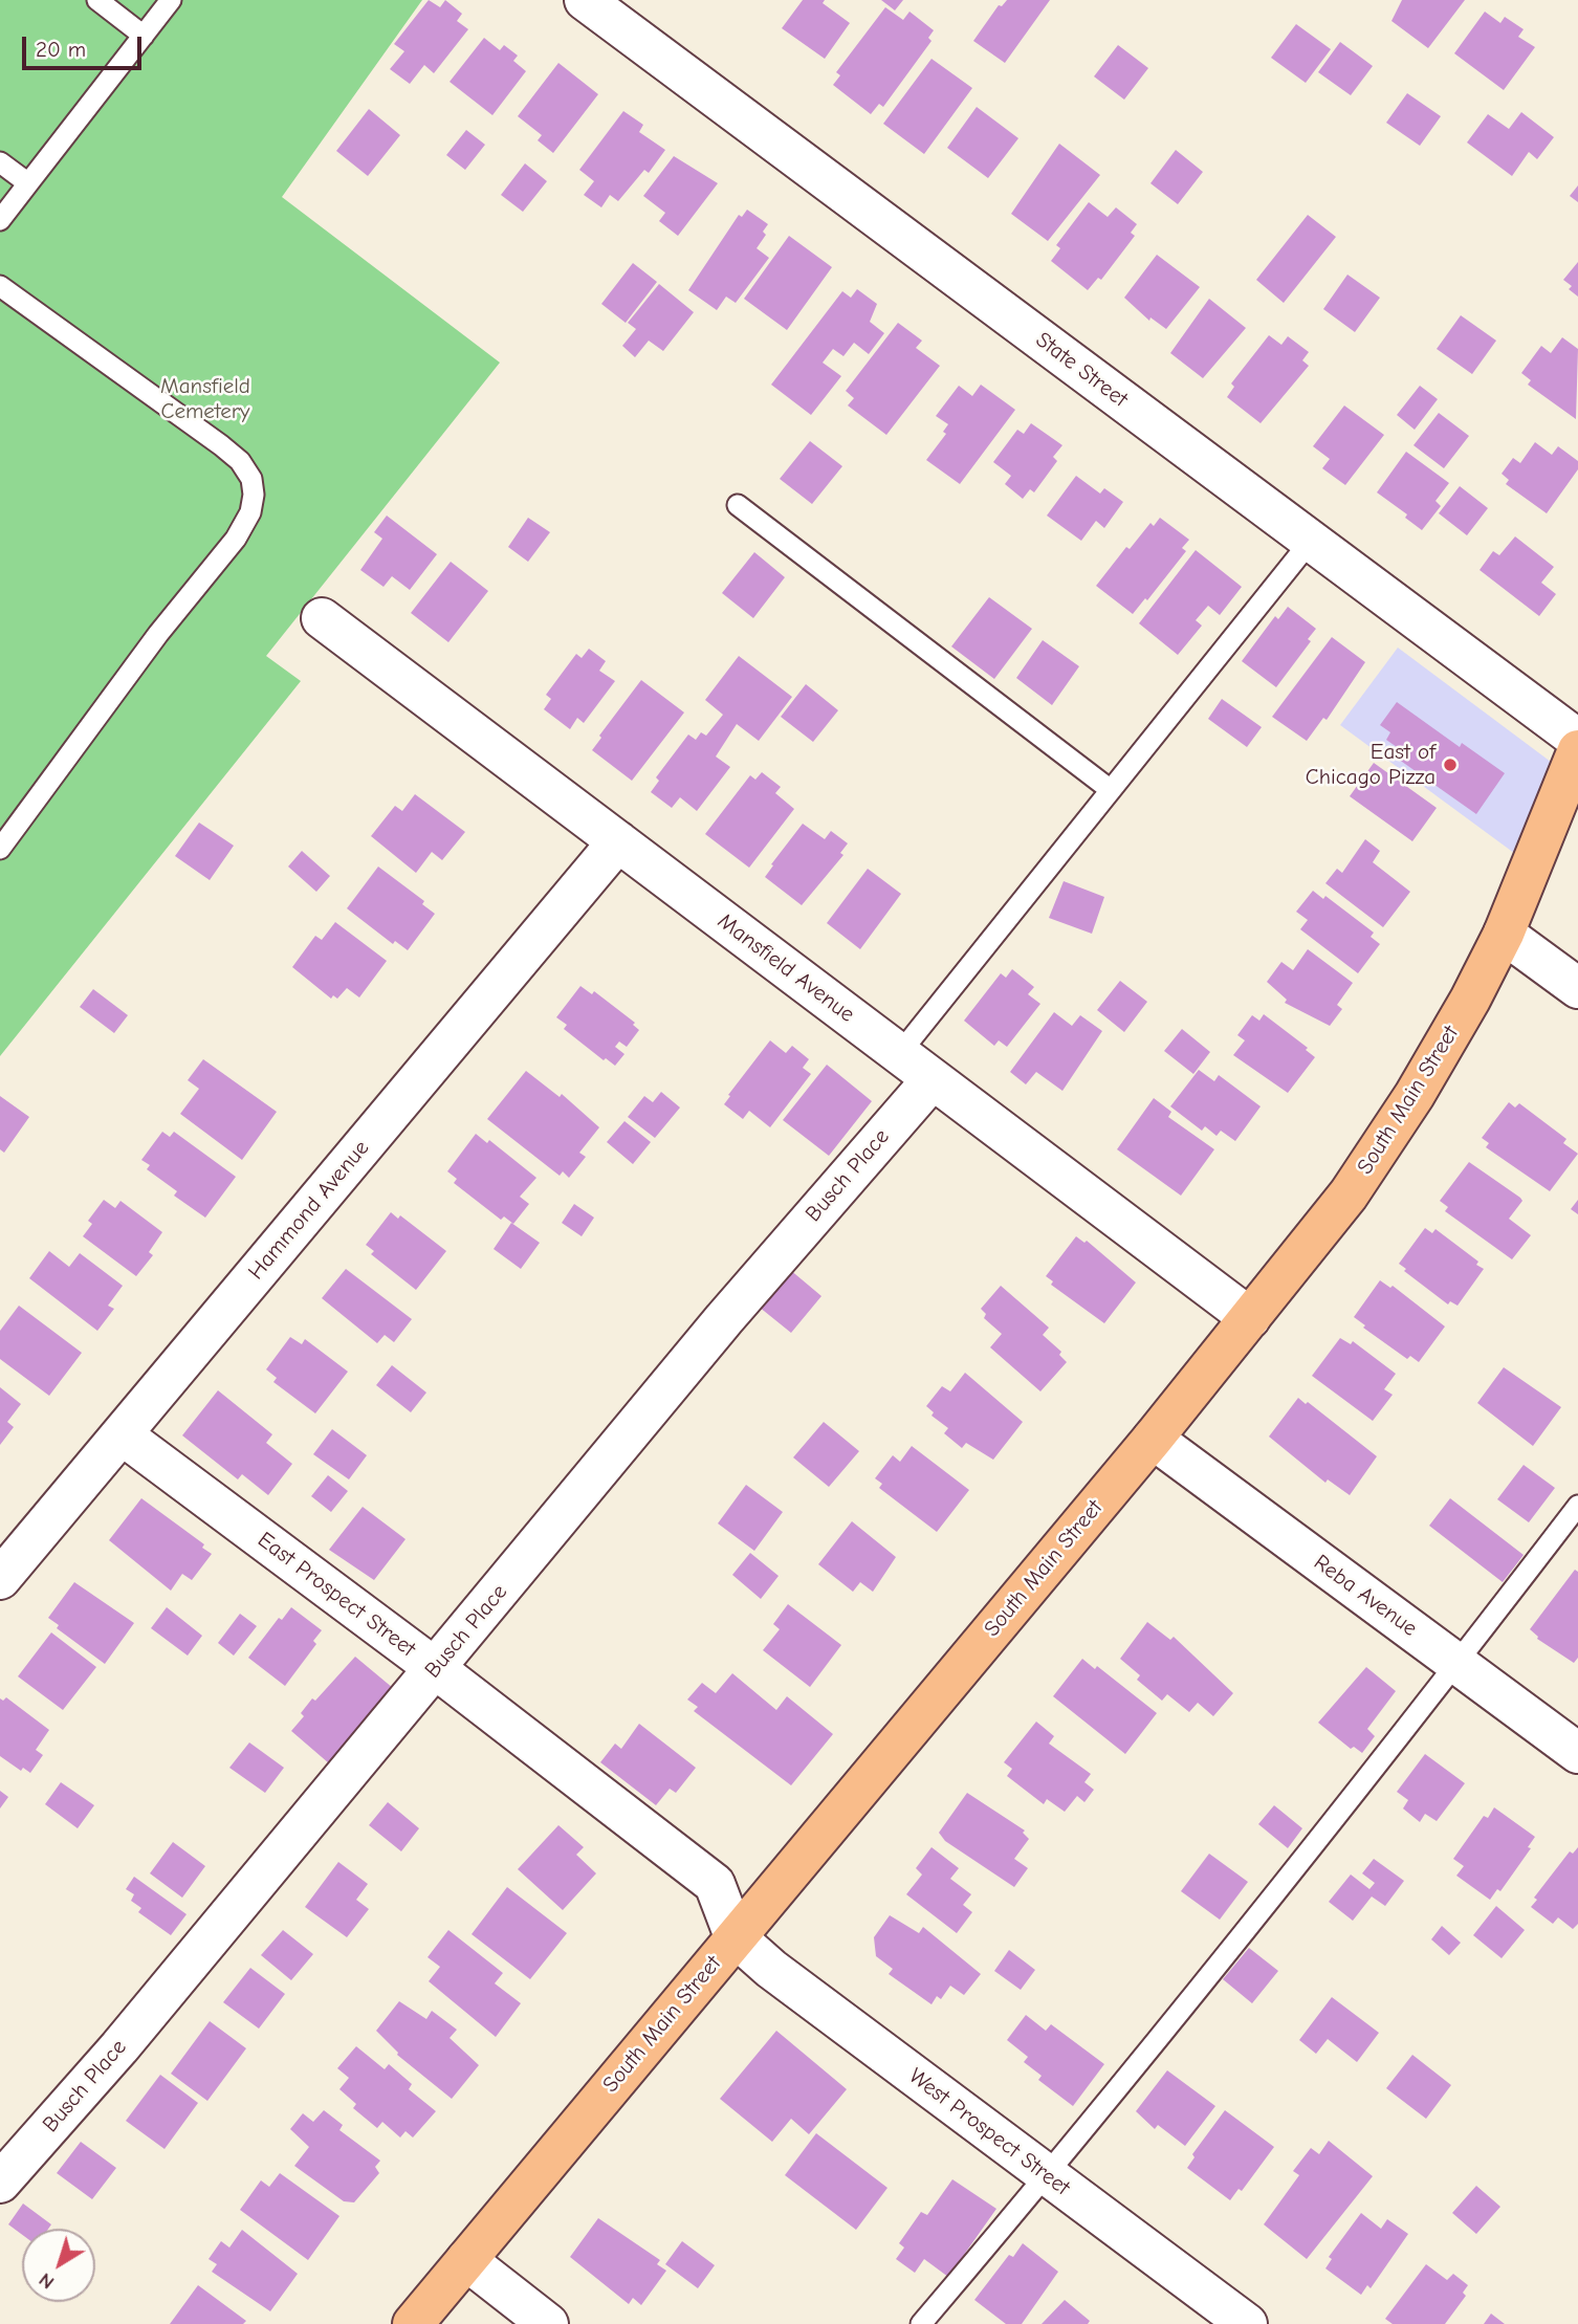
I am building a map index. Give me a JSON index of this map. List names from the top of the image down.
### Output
{
  "streets": {
    "highway": ["South Main Street"],
    "street": [
      "State Street",
      "Mansfield Avenue",
      "Busch Place",
      "Hammond Avenue",
      "East Prospect Street",
      "Reba Avenue",
      "West Prospect Street"
    ]
  },
  "crossings": [
    ["Mansfield Avenue", "South Main Street"],
    ["Mansfield Avenue", "Busch Place"],
    ["Mansfield Avenue", "Hammond Avenue"],
    ["South Main Street", "East Prospect Street"],
    ["South Main Street", "Reba Avenue"],
    ["South Main Street", "West Prospect Street"],
    ["Busch Place", "East Prospect Street"],
    ["Hammond Avenue", "East Prospect Street"],
    ["East Prospect Street", "West Prospect Street"]
  ],
  "parks": ["Mansfield Cemetery"],
  "places": ["East of Chicago Pizza"],
  "scale_bar": "20 m",
  "north": "bottom left"
}
